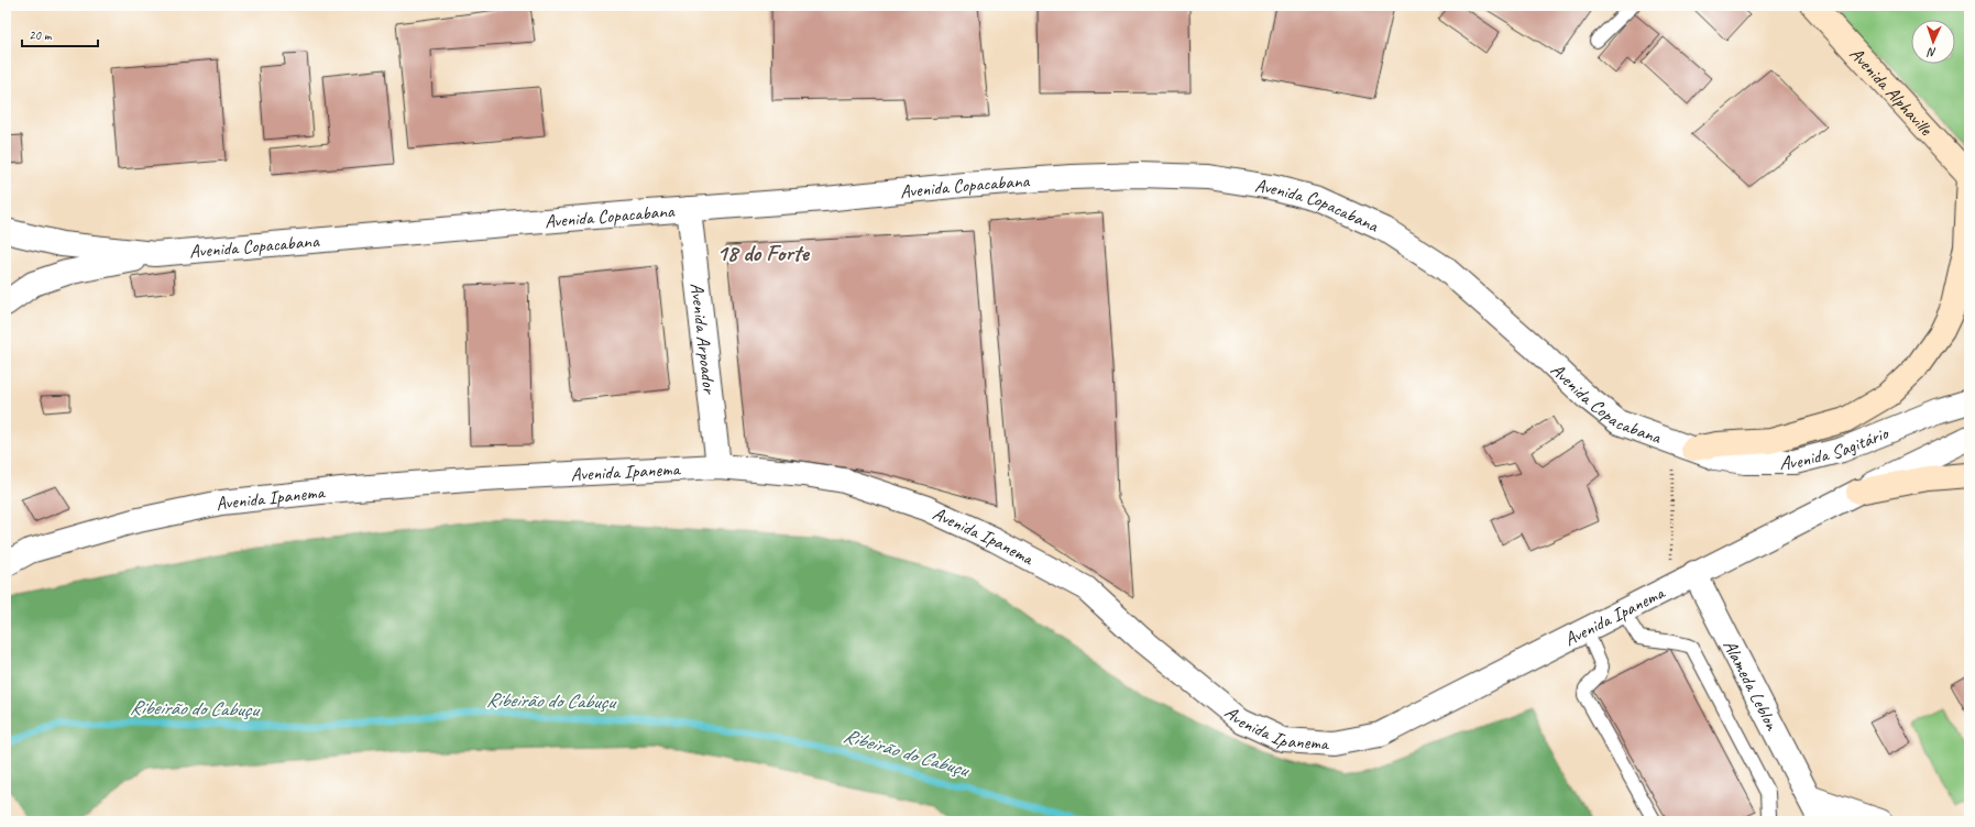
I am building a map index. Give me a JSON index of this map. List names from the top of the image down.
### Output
{
  "streets": {
    "main road": ["Avenida Alphaville"],
    "street": [
      "Avenida Copacabana",
      "Avenida Arpoador",
      "Avenida Sagitário",
      "Avenida Ipanema",
      "Alameda Leblon"
    ]
  },
  "crossings": [
    ["Avenida Copacabana", "Avenida Arpoador"],
    ["Avenida Copacabana", "Avenida Sagitário"],
    ["Avenida Arpoador", "Avenida Ipanema"],
    ["Avenida Ipanema", "Alameda Leblon"]
  ],
  "districts": ["18 do Forte"],
  "water": ["Ribeirão do Cabuçu"],
  "scale_bar": "20 m",
  "north": "bottom"
}
